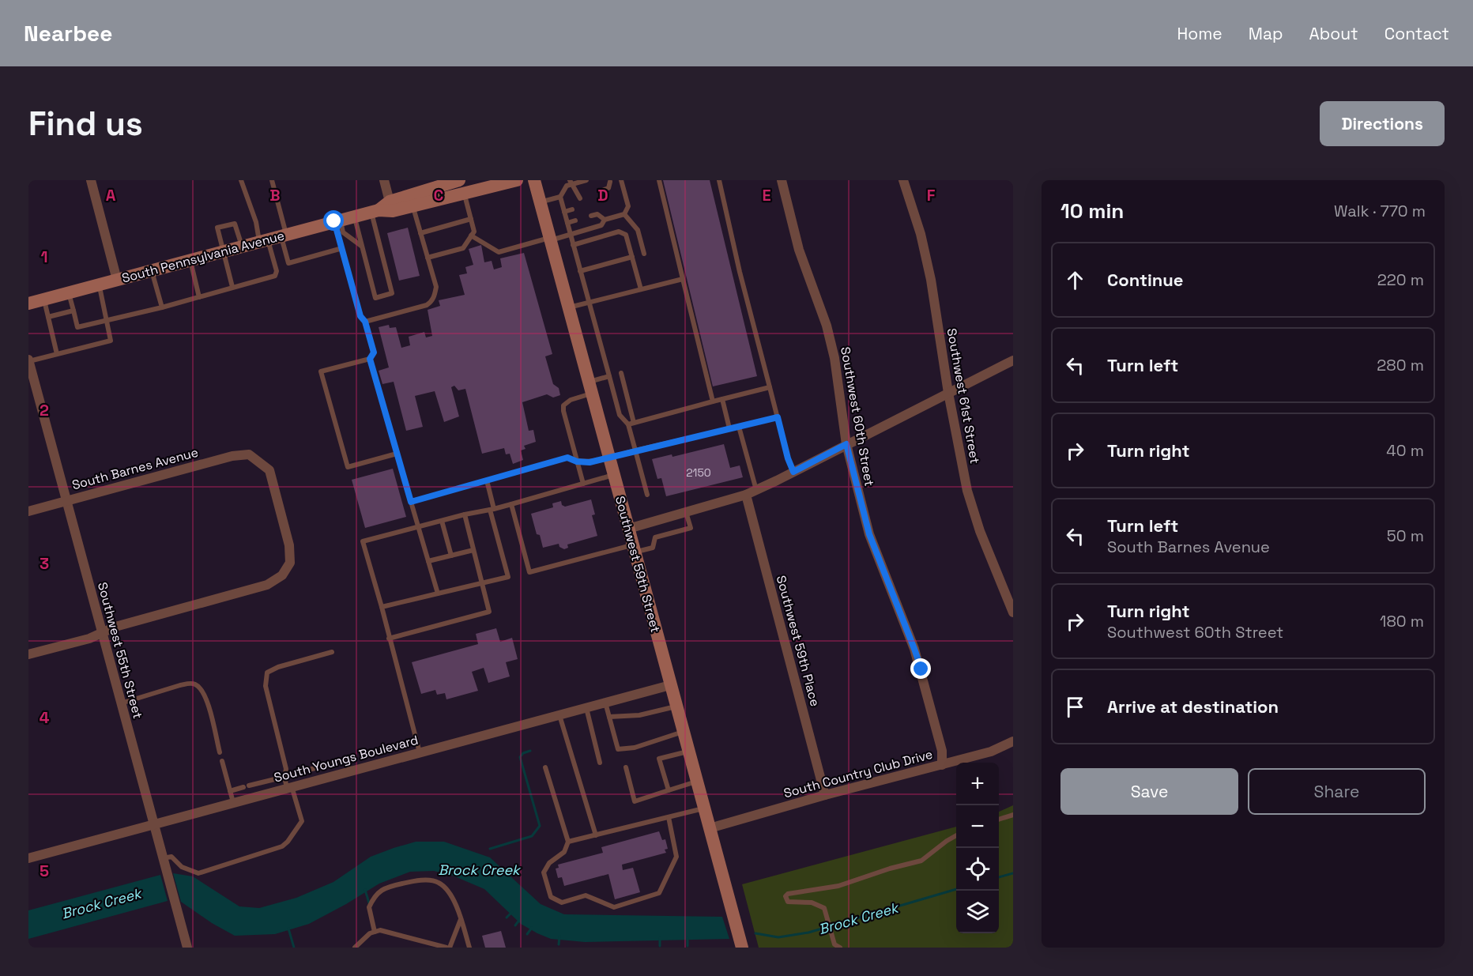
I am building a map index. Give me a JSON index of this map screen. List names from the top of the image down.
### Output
{
  "streets": {
    "main road": ["South Pennsylvania Avenue", "Southwest 59th Street"],
    "street": [
      "Southwest 61st Street",
      "Southwest 60th Street",
      "South Barnes Avenue",
      "Southwest 59th Place",
      "Southwest 55th Street",
      "South Youngs Boulevard",
      "South Country Club Drive"
    ]
  },
  "crossings": [
    ["Southwest 60th Street", "South Country Club Drive"],
    ["South Barnes Avenue", "Southwest 55th Street"],
    ["Southwest 59th Street", "South Youngs Boulevard"],
    ["Southwest 59th Street", "South Country Club Drive"],
    ["Southwest 59th Place", "South Country Club Drive"],
    ["Southwest 55th Street", "South Youngs Boulevard"]
  ],
  "water": ["Brock Creek"],
  "house_numbers": ["2150"],
  "page": {
    "header": "Nearbee",
    "nav": [
      "Home",
      "Map",
      "About",
      "Contact"
    ],
    "buttons": [
      "Directions",
      ["Save", "Share"]
    ],
    "title": "Find us",
    "heading": ["10 min", "Walk · 770 m"],
    "list": [
      ["Continue", "220 m"],
      ["Turn left", "280 m"],
      ["Turn right", "40 m"],
      ["Turn left", "South Barnes Avenue", "50 m"],
      ["Turn right", "Southwest 60th Street", "180 m"],
      "Arrive at destination"
    ],
    "map_buttons": ["+", "−"]
  },
  "grid": {
    "columns": [
      "A",
      "B",
      "C",
      "D",
      "E",
      "F"
    ],
    "rows": [
      "1",
      "2",
      "3",
      "4",
      "5"
    ]
  }
}
